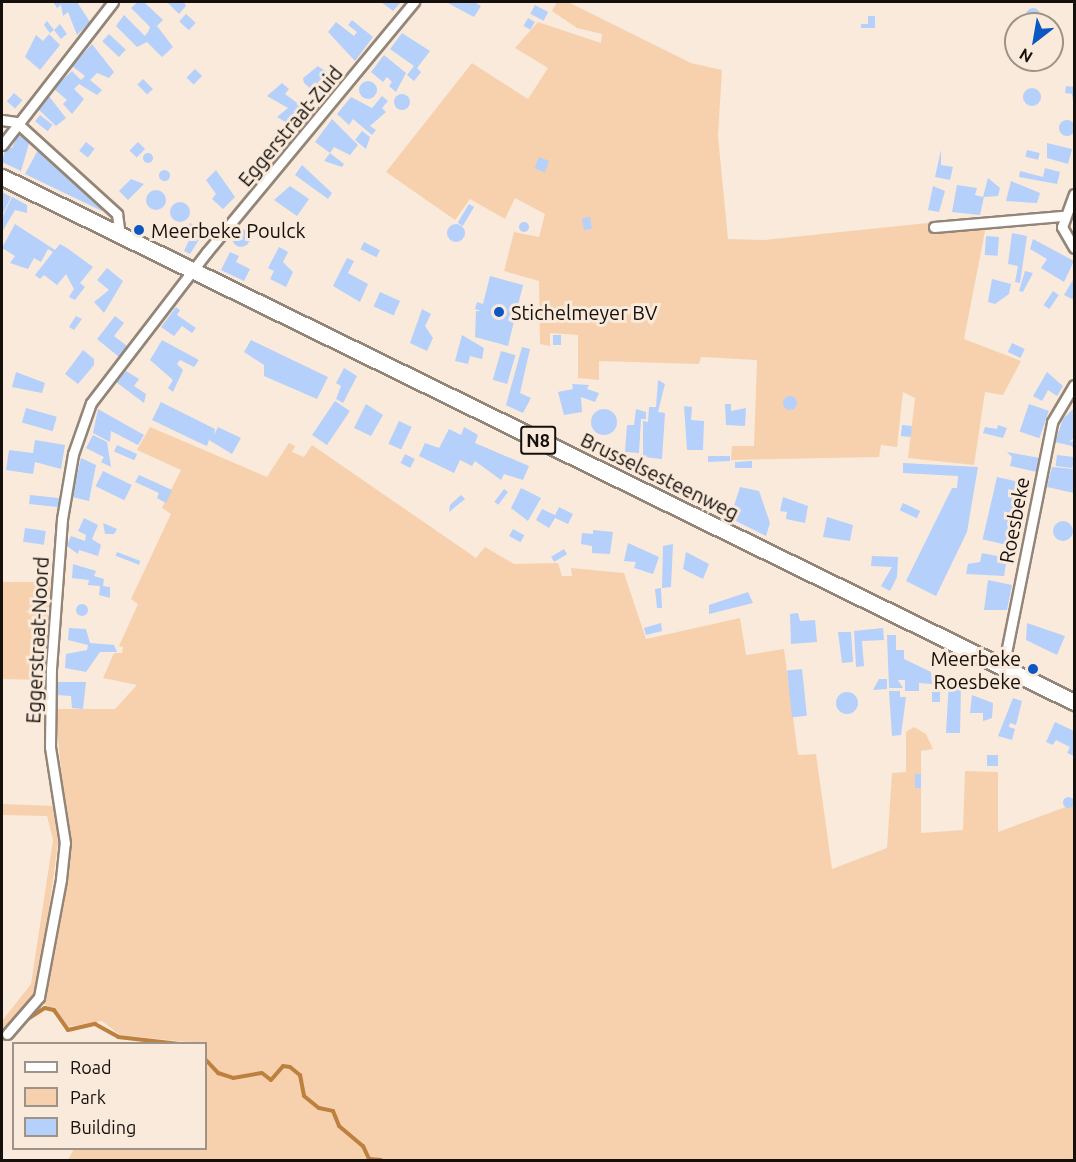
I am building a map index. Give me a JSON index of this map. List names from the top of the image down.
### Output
{
  "streets": {
    "main road": ["N8", "Brusselsesteenweg"],
    "street": ["Eggerstraat-Zuid", "Roesbeke", "Eggerstraat-Noord"]
  },
  "crossings": [
    ["Eggerstraat-Zuid", "Brusselsesteenweg"],
    ["Eggerstraat-Zuid", "Eggerstraat-Noord"],
    ["Brusselsesteenweg", "Roesbeke"],
    ["Brusselsesteenweg", "Eggerstraat-Noord"]
  ],
  "places": ["Meerbeke Poulck", "Stichelmeyer BV", "Meerbeke Roesbeke"],
  "legend": ["Road", "Park", "Building"],
  "north": "bottom left"
}
